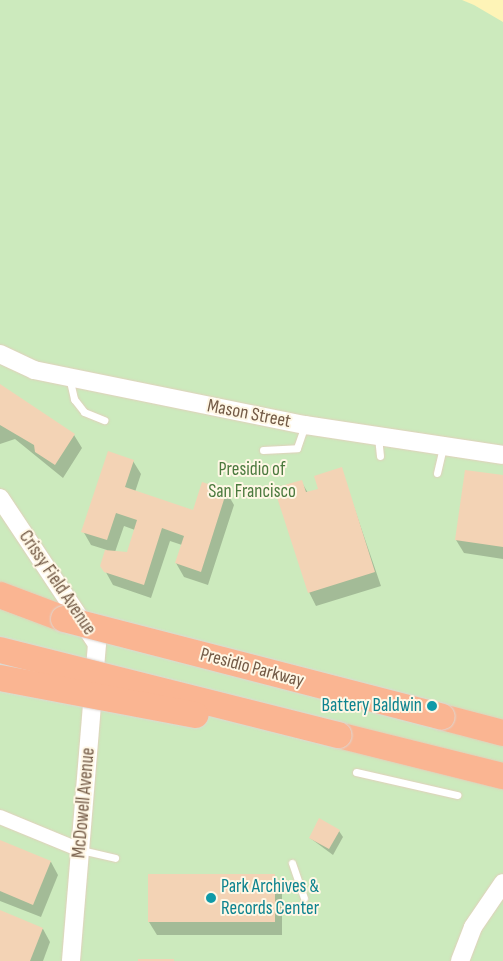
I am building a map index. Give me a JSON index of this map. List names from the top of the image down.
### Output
{
  "streets": {
    "highway": ["Presidio Parkway"],
    "street": ["Mason Street", "Crissy Field Avenue", "McDowell Avenue"]
  },
  "crossings": [
    ["Crissy Field Avenue", "McDowell Avenue"]
  ],
  "parks": ["Presidio of San Francisco"],
  "places": ["Battery Baldwin", "Park Archives & Records Center"]
}
